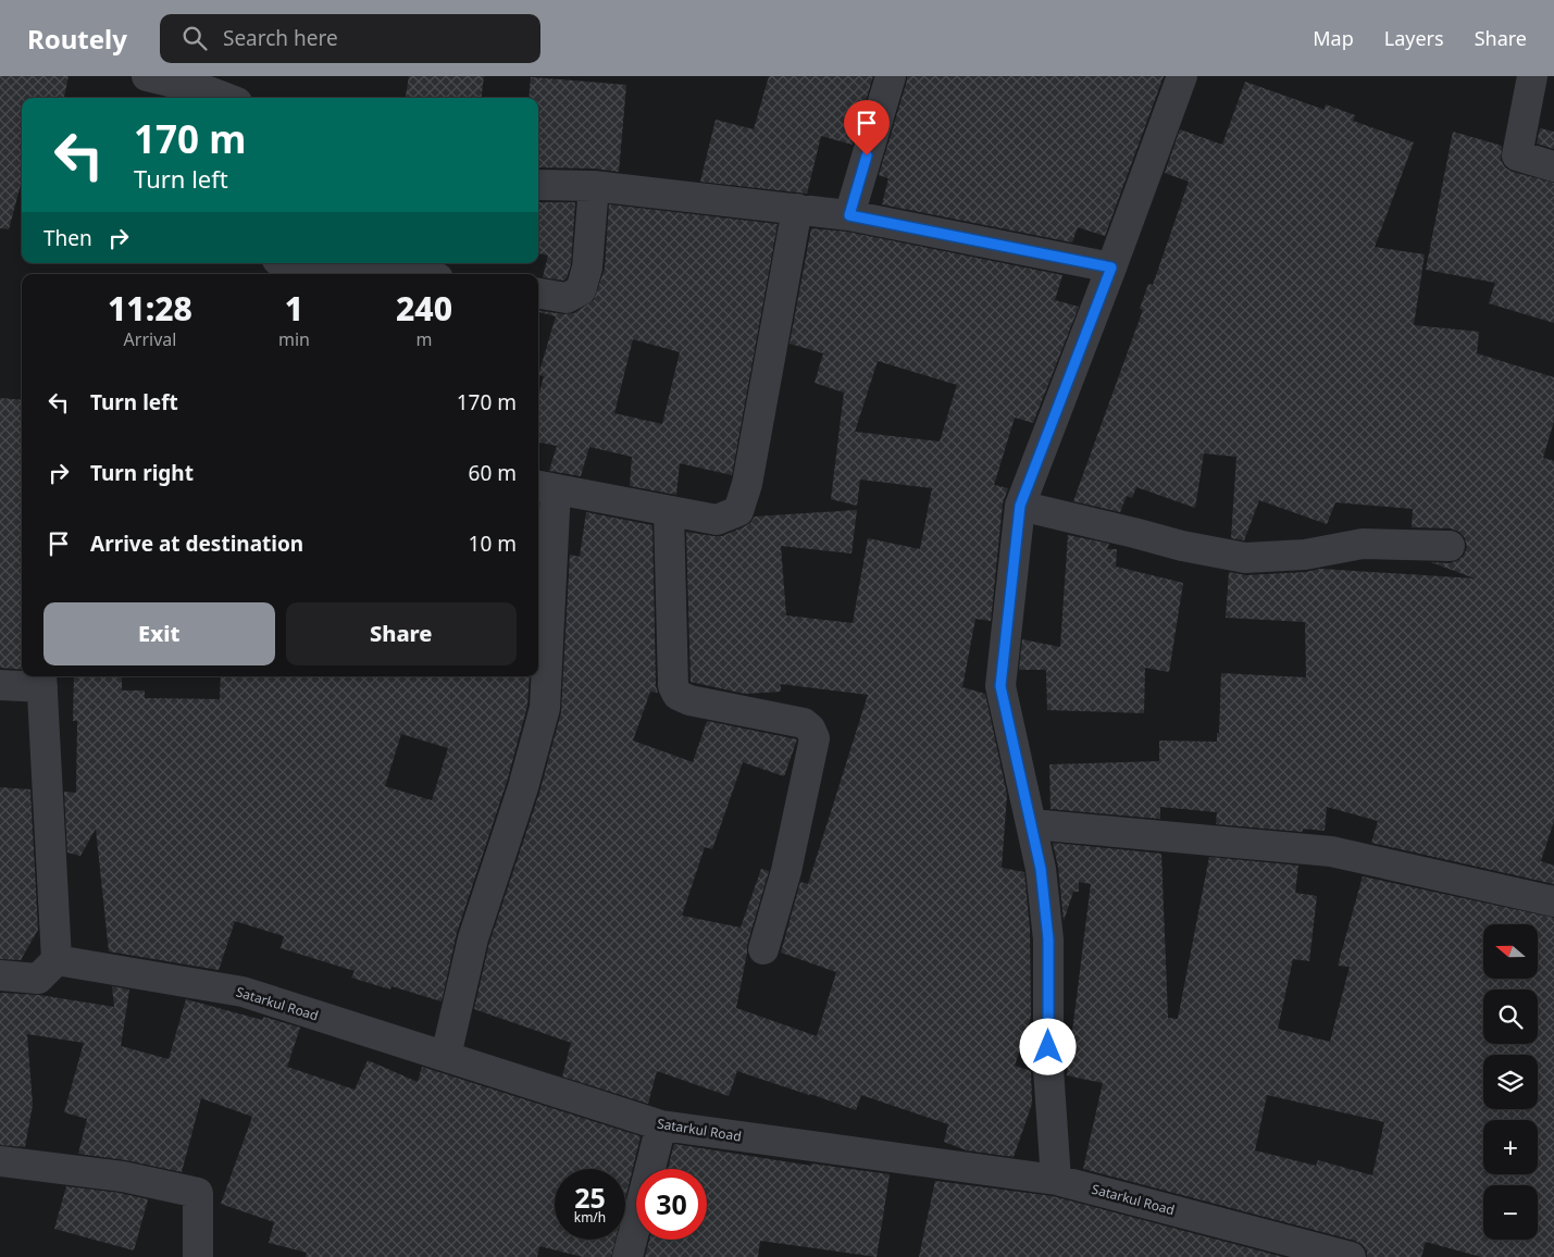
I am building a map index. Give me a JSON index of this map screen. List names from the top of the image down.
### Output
{
  "streets": {
    "street": ["Satarkul Road"]
  },
  "north": "left",
  "page": {
    "header": "Routely",
    "search": "Search here",
    "nav": ["Map", "Layers", "Share"],
    "turn": ["170 m", "Turn left"],
    "then": "Then",
    "eta": [
      "11:28",
      "Arrival",
      "1",
      "min",
      "240",
      "m"
    ],
    "list": [
      {
        "name": "Turn left",
        "value": "170 m"
      },
      {
        "name": "Turn right",
        "value": "60 m"
      },
      {
        "name": "Arrive at destination",
        "value": "10 m"
      }
    ],
    "buttons": ["Exit", "Share"],
    "map_buttons": ["+", "−"],
    "speed": "25 km/h",
    "limit": "30"
  }
}
